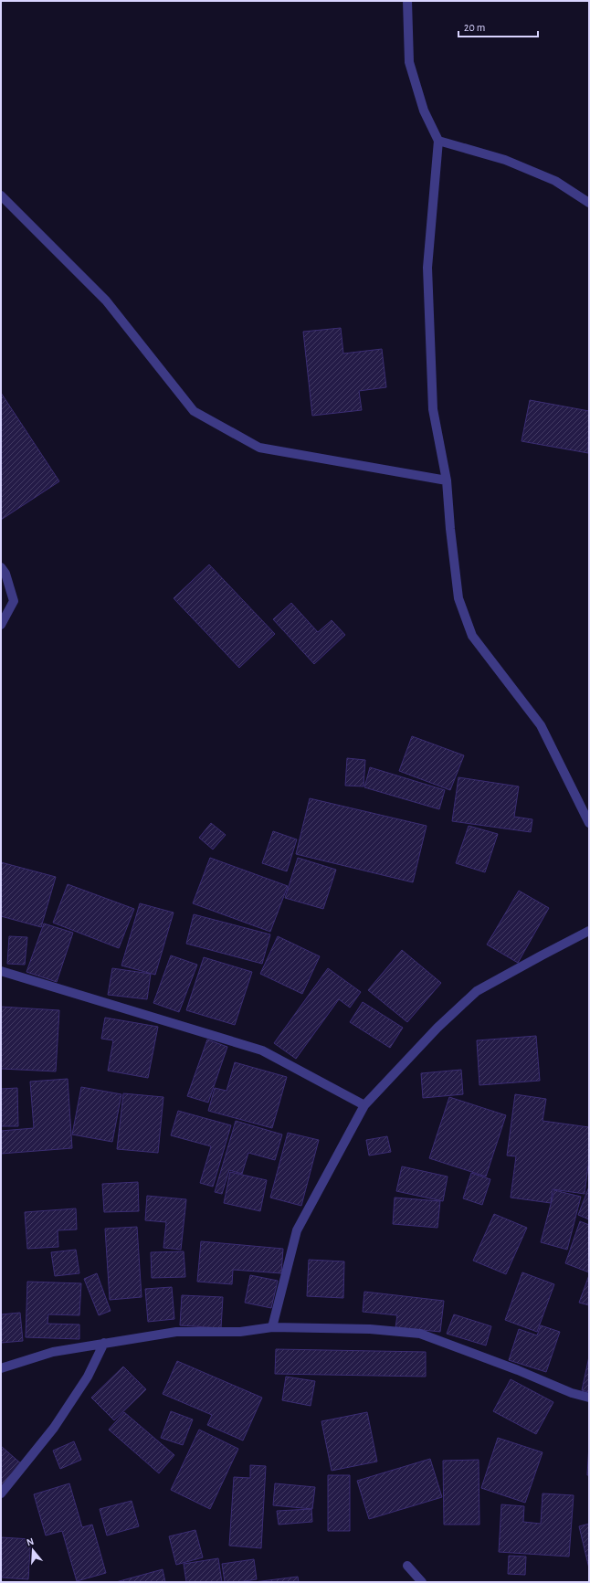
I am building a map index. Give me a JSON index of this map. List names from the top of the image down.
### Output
{
  "scale_bar": "20 m",
  "north": "top"
}
